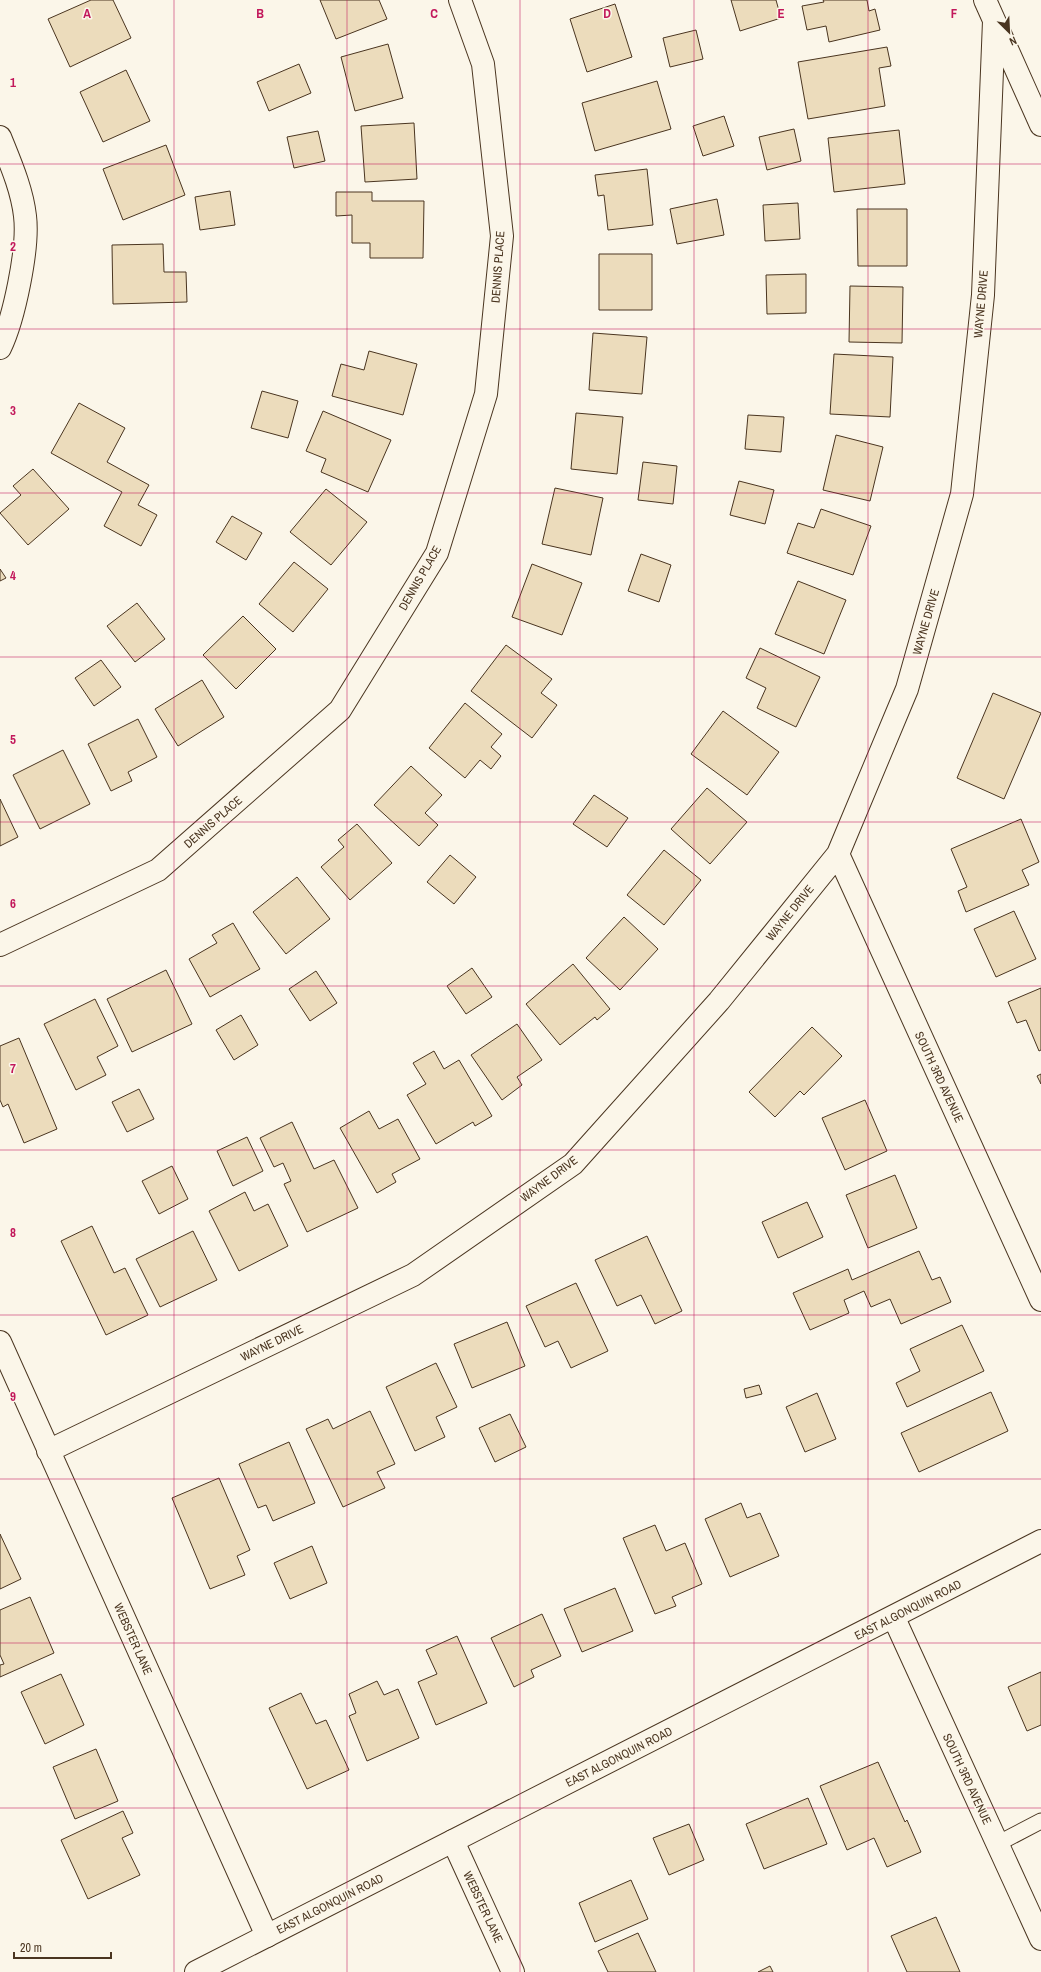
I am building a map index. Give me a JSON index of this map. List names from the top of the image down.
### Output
{
  "streets": {
    "street": [
      "DENNIS PLACE",
      "WAYNE DRIVE",
      "SOUTH 3RD AVENUE",
      "EAST ALGONQUIN ROAD",
      "WEBSTER LANE"
    ]
  },
  "crossings": [
    ["WAYNE DRIVE", "SOUTH 3RD AVENUE"],
    ["WAYNE DRIVE", "WEBSTER LANE"],
    ["SOUTH 3RD AVENUE", "EAST ALGONQUIN ROAD"],
    ["EAST ALGONQUIN ROAD", "WEBSTER LANE"]
  ],
  "scale_bar": "20 m",
  "north": "bottom right",
  "grid": {
    "columns": [
      "A",
      "B",
      "C",
      "D",
      "E",
      "F"
    ],
    "rows": [
      "1",
      "2",
      "3",
      "4",
      "5",
      "6",
      "7",
      "8",
      "9"
    ]
  }
}
